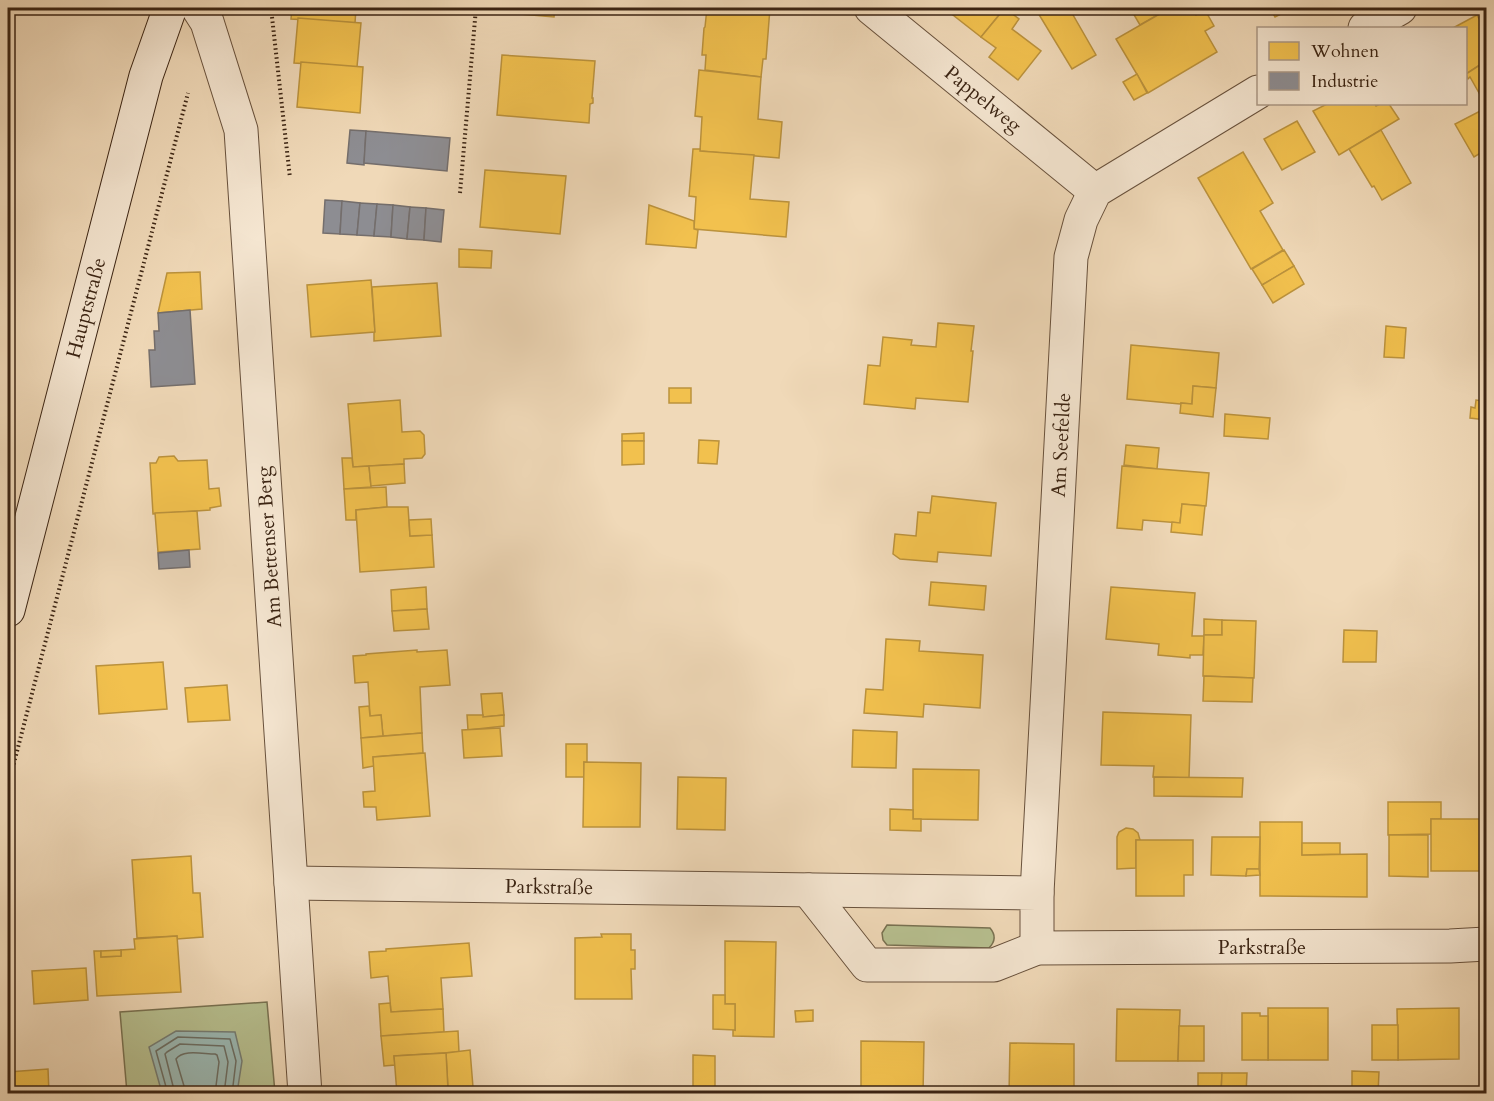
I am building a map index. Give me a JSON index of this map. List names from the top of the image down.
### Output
{
  "streets": {
    "street": [
      "Pappelweg",
      "Hauptstraße",
      "Am Seefelde",
      "Am Bettenser Berg",
      "Parkstraße"
    ]
  },
  "crossings": [
    ["Pappelweg", "Am Seefelde"],
    ["Am Seefelde", "Parkstraße"],
    ["Am Bettenser Berg", "Parkstraße"]
  ],
  "legend": ["Wohnen", "Industrie"]
}
